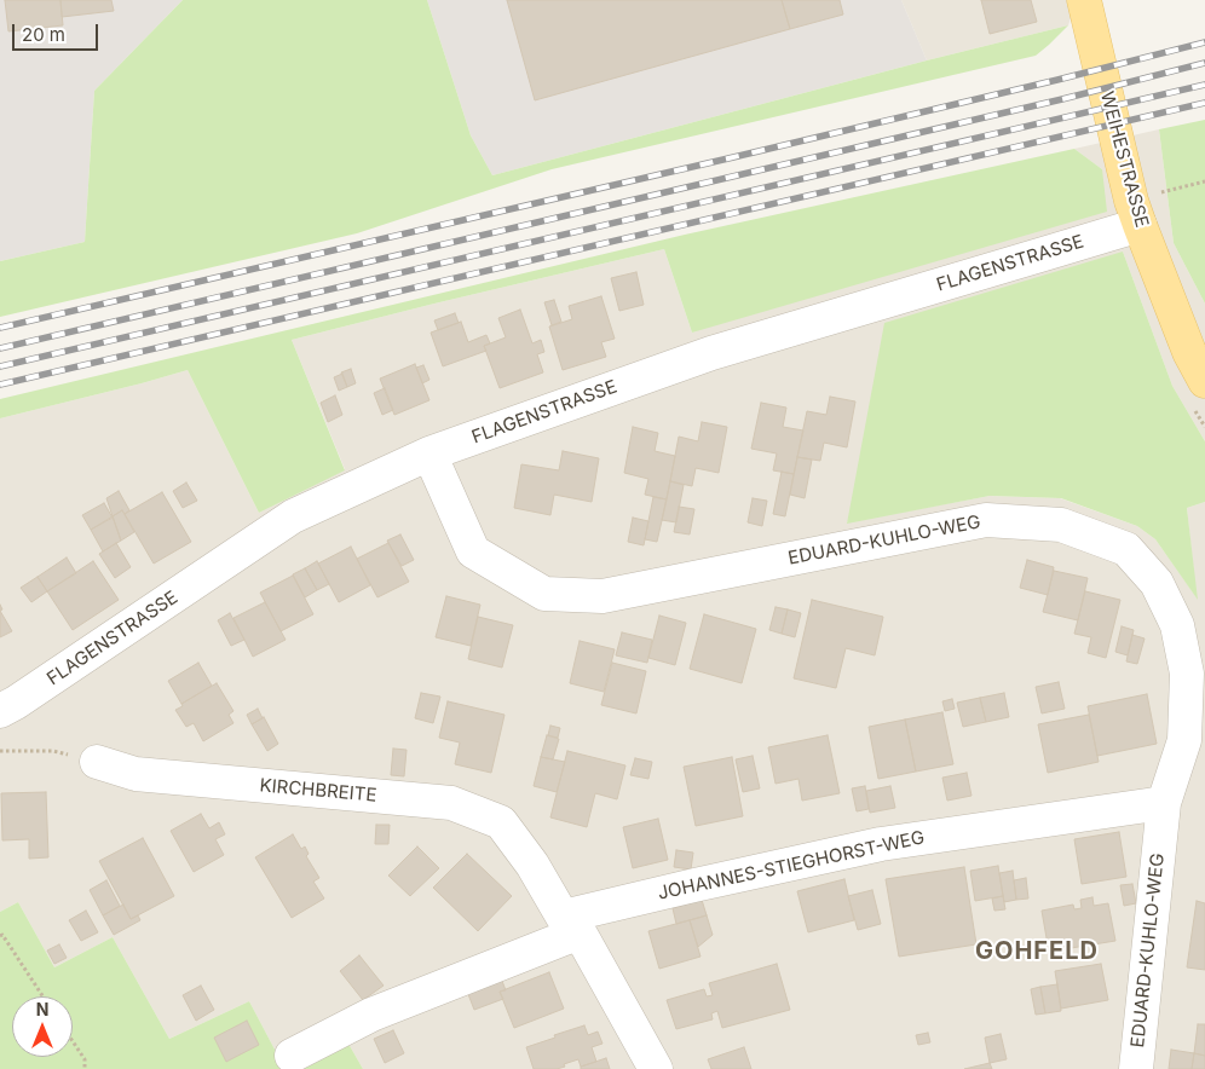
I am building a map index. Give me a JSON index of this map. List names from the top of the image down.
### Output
{
  "streets": {
    "main road": ["WEIHESTRASSE"],
    "street": [
      "FLAGENSTRASSE",
      "EDUARD-KUHLO-WEG",
      "KIRCHBREITE",
      "JOHANNES-STIEGHORST-WEG"
    ]
  },
  "crossings": [
    ["WEIHESTRASSE", "FLAGENSTRASSE"],
    ["FLAGENSTRASSE", "EDUARD-KUHLO-WEG"],
    ["EDUARD-KUHLO-WEG", "JOHANNES-STIEGHORST-WEG"],
    ["KIRCHBREITE", "JOHANNES-STIEGHORST-WEG"]
  ],
  "districts": ["GOHFELD"],
  "scale_bar": "20 m",
  "north": "top"
}
